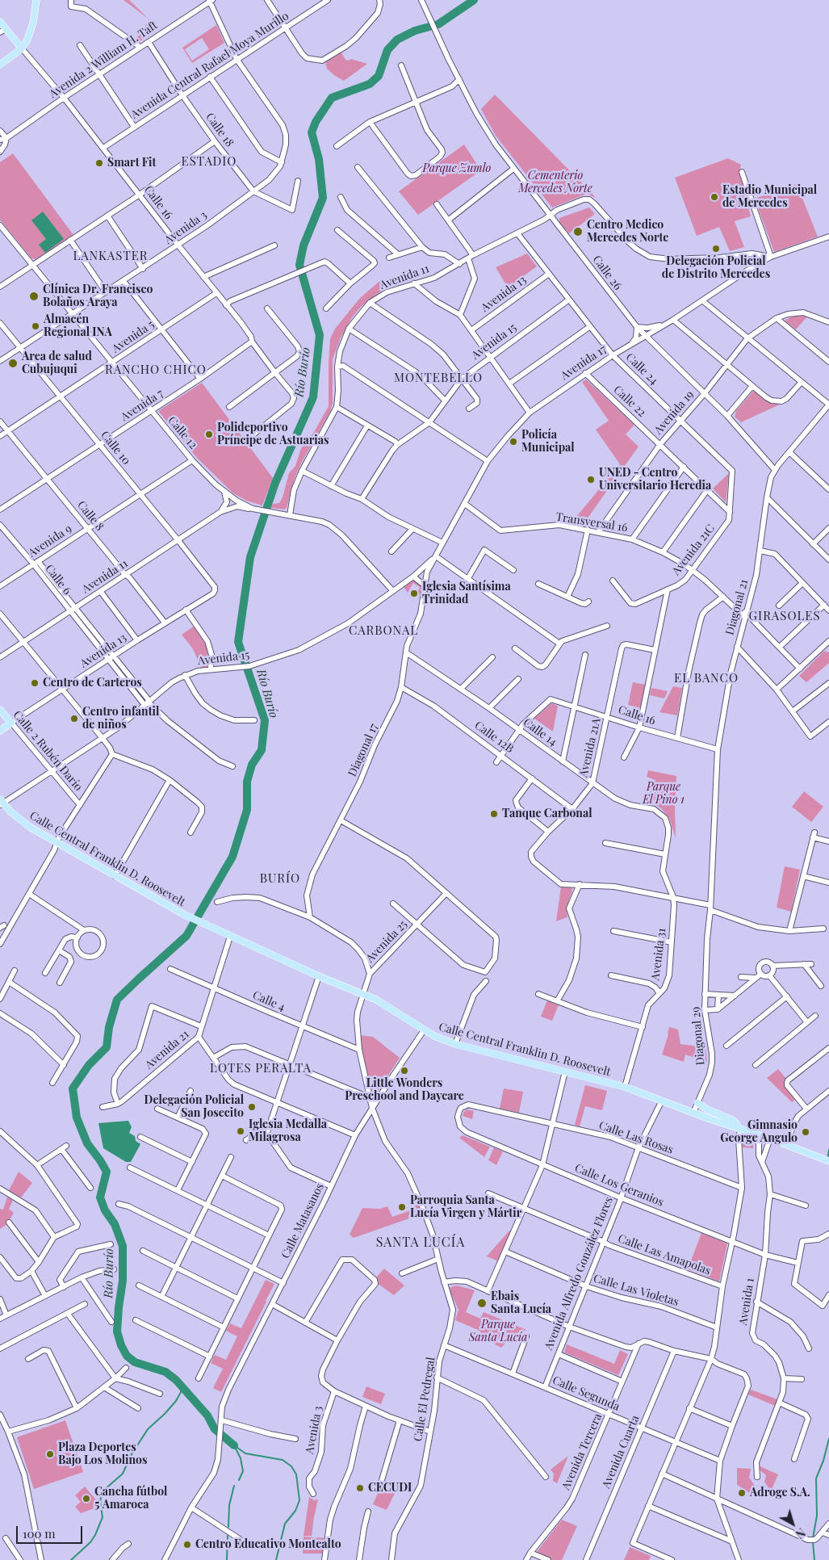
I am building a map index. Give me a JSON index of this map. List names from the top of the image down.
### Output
{
  "streets": {
    "main road": [
      "Calle 16",
      "Avenida 13",
      "Calle 2 Rubén Darío",
      "Calle Central Franklin D. Roosevelt"
    ],
    "street": [
      "Avenida 2 William H. Taft",
      "Avenida Central Rafael Moya Murillo",
      "Calle 18",
      "Avenida 3",
      "Calle 26",
      "Avenida 11",
      "Avenida 5",
      "Avenida 15",
      "Avenida 17",
      "Calle 24",
      "Calle 22",
      "Avenida 7",
      "Avenida 19",
      "Calle 12",
      "Calle 10",
      "Calle 8",
      "Transversal 16",
      "Avenida 9",
      "Avenida 21C",
      "Calle 6",
      "Diagonal 21",
      "Calle 14",
      "Calle 12B",
      "Avenida 21A",
      "Diagonal 17",
      "Avenida 25",
      "Avenida 31",
      "Calle 4",
      "Diagonal 29",
      "Avenida 21",
      "Calle Las Rosas",
      "Calle Los Geranios",
      "Calle Matasanos",
      "Calle Las Amapolas",
      "Avenida Alfredo González Flores",
      "Calle Las Violetas",
      "Avenida 1",
      "Calle Segunda",
      "Calle El Pedregal",
      "Avenida Tercera",
      "Avenida Cuarta"
    ]
  },
  "crossings": [
    ["Avenida 2 William H. Taft", "Calle 18"],
    ["Avenida 2 William H. Taft", "Calle 16"],
    ["Avenida Central Rafael Moya Murillo", "Calle 18"],
    ["Avenida Central Rafael Moya Murillo", "Calle 16"],
    ["Avenida Central Rafael Moya Murillo", "Avenida 3"],
    ["Calle 18", "Avenida 3"],
    ["Calle 16", "Avenida 3"],
    ["Calle 16", "Avenida 5"],
    ["Calle 16", "Avenida 7"],
    ["Calle 16", "Diagonal 21"],
    ["Calle 16", "Calle 14"],
    ["Calle 16", "Avenida 21A"],
    ["Avenida 3", "Calle 12"],
    ["Avenida 3", "Calle 10"],
    ["Calle 26", "Avenida 11"],
    ["Calle 26", "Avenida 17"],
    ["Calle 26", "Avenida 19"],
    ["Calle 26", "Diagonal 21"],
    ["Avenida 11", "Calle 24"],
    ["Avenida 11", "Calle 12"],
    ["Avenida 11", "Calle 10"],
    ["Avenida 11", "Calle 8"],
    ["Avenida 11", "Calle 6"],
    ["Avenida 13", "Calle 24"],
    ["Avenida 13", "Calle 10"],
    ["Avenida 13", "Calle 8"],
    ["Avenida 13", "Calle 6"],
    ["Avenida 13", "Calle 2 Rubén Darío"],
    ["Avenida 5", "Calle 12"],
    ["Avenida 5", "Calle 10"],
    ["Avenida 5", "Calle 8"],
    ["Avenida 15", "Avenida 17"],
    ["Avenida 15", "Calle 24"],
    ["Avenida 15", "Calle 12"],
    ["Avenida 15", "Calle 6"],
    ["Avenida 15", "Calle 2 Rubén Darío"],
    ["Avenida 15", "Calle Central Franklin D. Roosevelt"],
    ["Avenida 17", "Calle 24"],
    ["Avenida 17", "Calle 22"],
    ["Avenida 17", "Transversal 16"],
    ["Avenida 17", "Diagonal 17"],
    ["Calle 24", "Avenida 19"],
    ["Calle 24", "Avenida 21C"],
    ["Calle 22", "Avenida 19"],
    ["Calle 22", "Avenida 21C"],
    ["Avenida 7", "Calle 12"],
    ["Avenida 7", "Calle 10"],
    ["Avenida 7", "Calle 8"],
    ["Avenida 19", "Transversal 16"],
    ["Calle 12", "Avenida 9"],
    ["Calle 10", "Avenida 9"],
    ["Calle 8", "Avenida 9"],
    ["Transversal 16", "Avenida 21C"],
    ["Transversal 16", "Diagonal 21"],
    ["Avenida 9", "Calle 6"],
    ["Diagonal 21", "Diagonal 29"],
    ["Calle 14", "Avenida 21A"],
    ["Calle 14", "Diagonal 17"],
    ["Calle 14", "Avenida 31"],
    ["Calle 12B", "Avenida 21A"],
    ["Calle 12B", "Diagonal 17"],
    ["Calle Central Franklin D. Roosevelt", "Avenida 25"],
    ["Calle Central Franklin D. Roosevelt", "Avenida 31"],
    ["Calle Central Franklin D. Roosevelt", "Diagonal 29"],
    ["Calle Central Franklin D. Roosevelt", "Avenida 21"],
    ["Calle Central Franklin D. Roosevelt", "Calle Matasanos"],
    ["Calle Central Franklin D. Roosevelt", "Avenida Alfredo González Flores"],
    ["Calle Central Franklin D. Roosevelt", "Avenida 1"],
    ["Avenida 25", "Calle 4"],
    ["Avenida 25", "Calle Matasanos"],
    ["Avenida 25", "Calle El Pedregal"],
    ["Calle 4", "Avenida 21"],
    ["Calle Las Rosas", "Calle Los Geranios"],
    ["Calle Las Rosas", "Avenida Alfredo González Flores"],
    ["Calle Los Geranios", "Avenida Alfredo González Flores"],
    ["Calle Los Geranios", "Avenida 1"],
    ["Calle Matasanos", "Calle El Pedregal"],
    ["Calle Las Amapolas", "Avenida Alfredo González Flores"],
    ["Avenida Alfredo González Flores", "Calle Las Violetas"],
    ["Avenida Alfredo González Flores", "Calle Segunda"],
    ["Calle Segunda", "Calle El Pedregal"],
    ["Calle Segunda", "Avenida Tercera"],
    ["Calle Segunda", "Avenida Cuarta"]
  ],
  "districts": [
    "ESTADIO",
    "LANKASTER",
    "RANCHO CHICO",
    "MONTEBELLO",
    "GIRASOLES",
    "CARBONAL",
    "EL BANCO",
    "BURÍO",
    "LOTES PERALTA",
    "SANTA LUCÍA"
  ],
  "water": ["Río Burío"],
  "parks": [
    "Parque Zumlo",
    "Cementerio Mercedes Norte",
    "Parque El Pino 1",
    "Parque Santa Lucía"
  ],
  "places": [
    "Smart Fit",
    "Estadio Municipal de Mercedes",
    "Centro Medico Mercedes Norte",
    "Delegación Policial de Distrito Mercedes",
    "Clínica Dr. Francisco Bolaños Araya",
    "Almacén Regional INA",
    "Area de salud Cubujuqui",
    "Polideportivo Príncipe de Astuarias",
    "Policía Municipal",
    "UNED - Centro Universitario Heredia",
    "Iglesia Santísima Trinidad",
    "Centro de Carteros",
    "Centro infantil de niños",
    "Tanque Carbonal",
    "Little Wonders Preschool and Daycare",
    "Delegación Policial San Josecito",
    "Iglesia Medalla Milagrosa",
    "Gimnasio George Angulo",
    "Parroquia Santa Lucía Virgen y Mártir",
    "Ebais Santa Lucía",
    "Plaza Deportes Bajo Los Molinos",
    "CECUDI",
    "Adroge S.A.",
    "Cancha fútbol 5 Amaroca",
    "Centro Educativo Montealto"
  ],
  "scale_bar": "100 m",
  "north": "bottom right"
}
